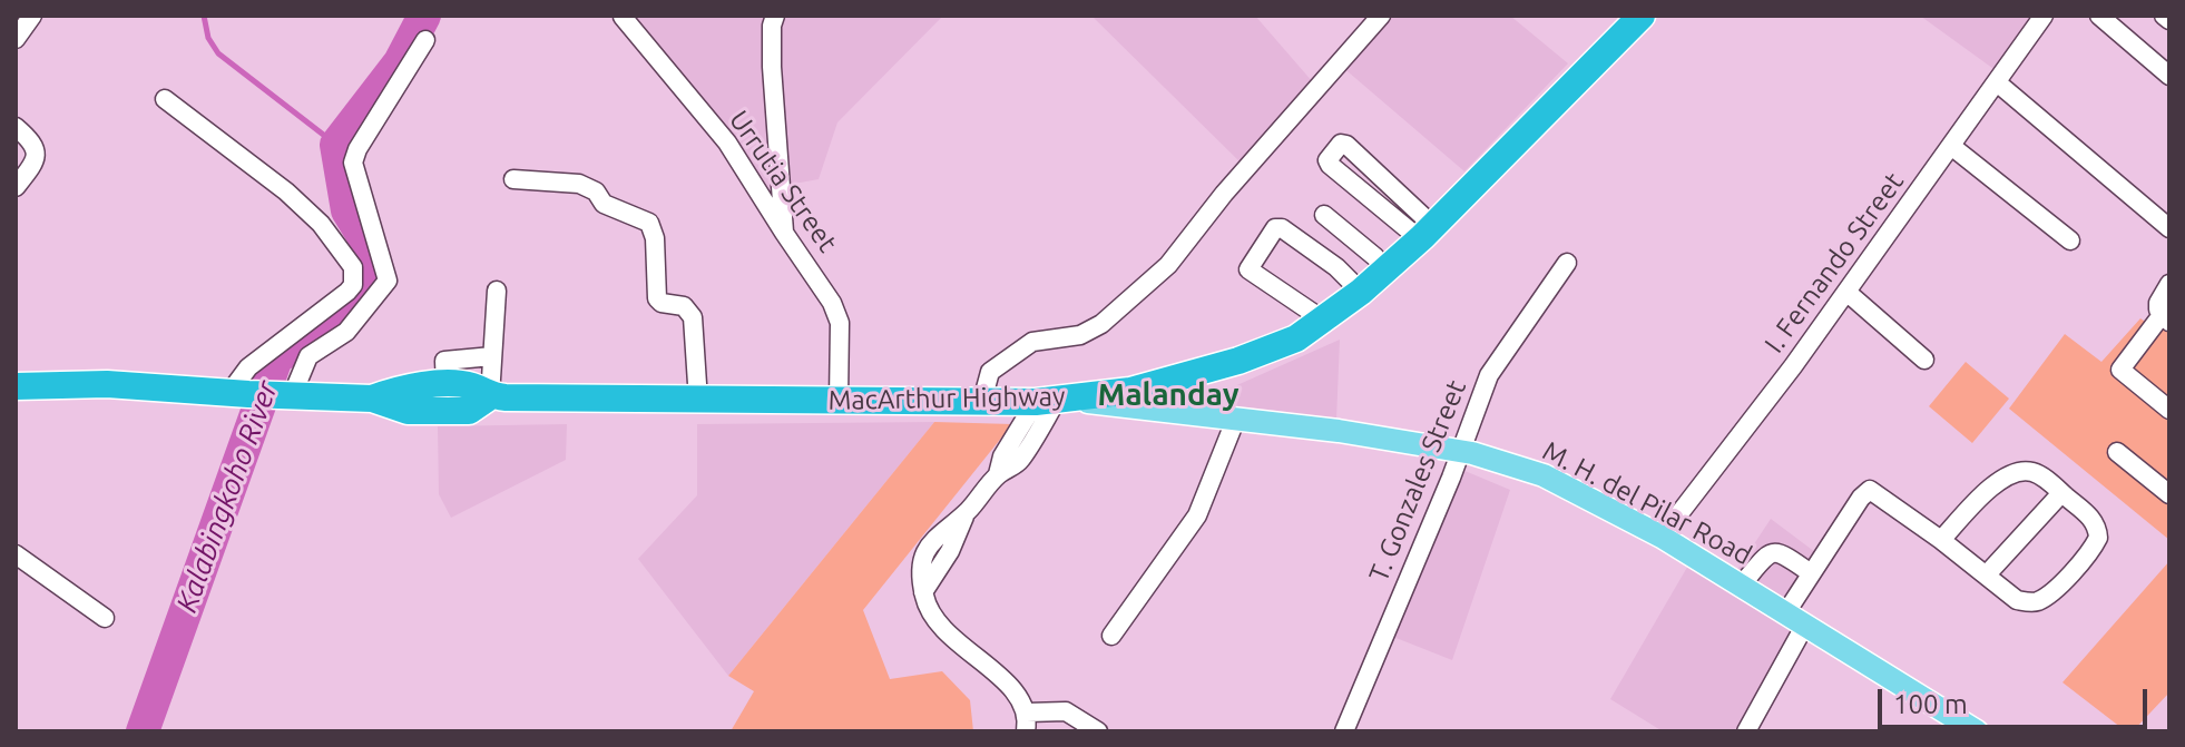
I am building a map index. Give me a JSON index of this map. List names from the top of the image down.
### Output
{
  "streets": {
    "highway": ["MacArthur Highway"],
    "main road": ["M. H. del Pilar Road"],
    "street": ["Urrutia Street", "I. Fernando Street", "T. Gonzales Street"]
  },
  "crossings": [
    ["Urrutia Street", "MacArthur Highway"],
    ["I. Fernando Street", "M. H. del Pilar Road"],
    ["MacArthur Highway", "M. H. del Pilar Road"],
    ["T. Gonzales Street", "M. H. del Pilar Road"]
  ],
  "districts": ["Malanday"],
  "water": ["Kalabingkoho River"],
  "scale_bar": "100 m"
}
